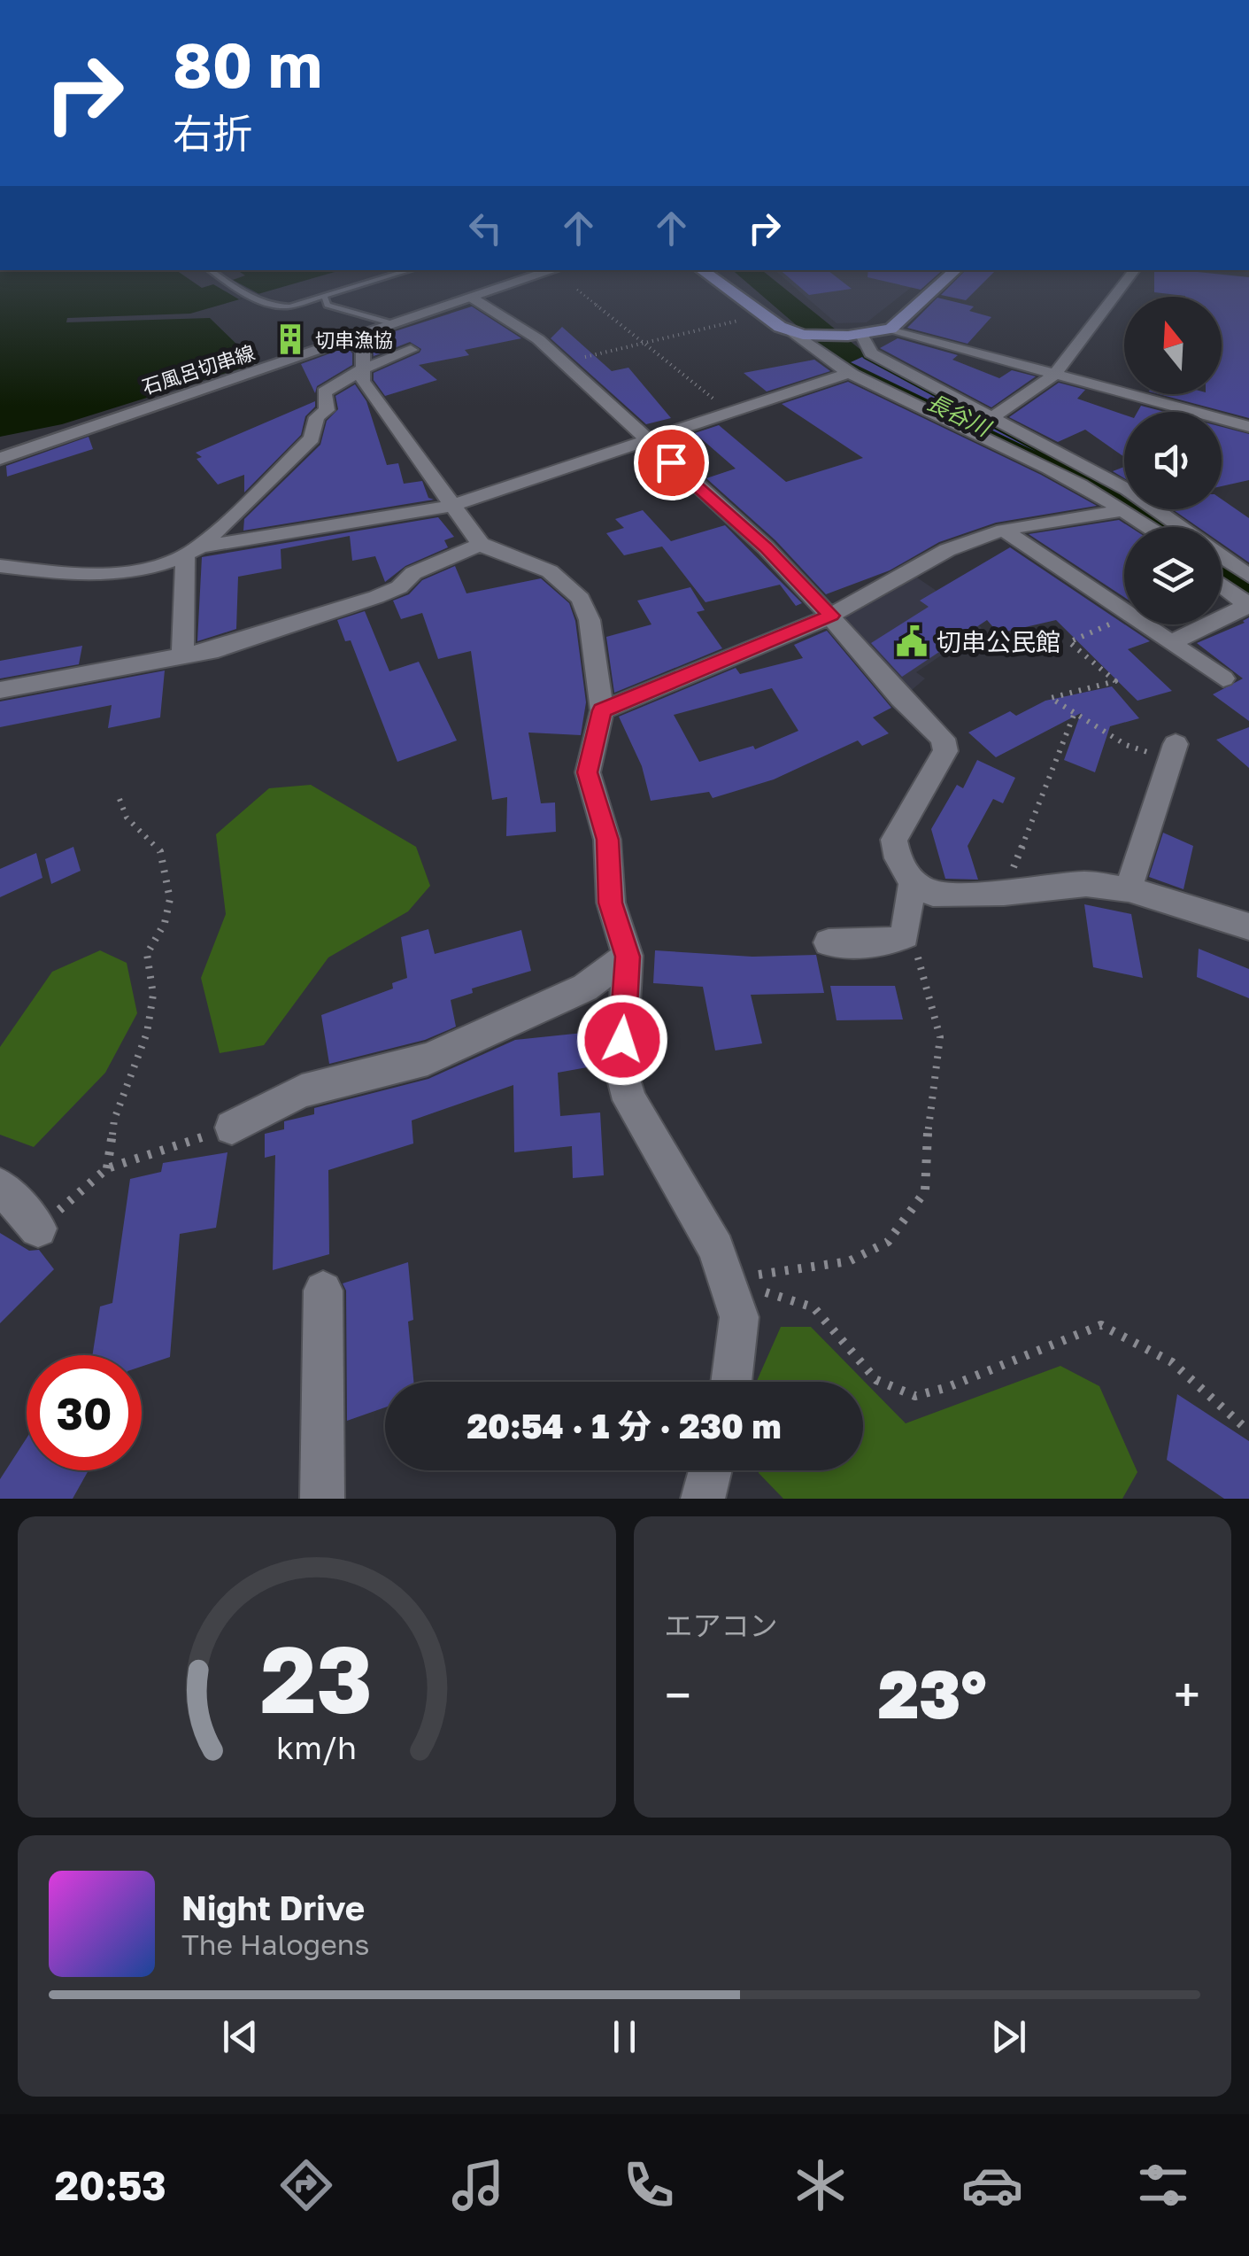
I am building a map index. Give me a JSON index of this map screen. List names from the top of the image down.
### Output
{
  "streets": {
    "main road": ["石風呂切串線"]
  },
  "water": ["長谷川"],
  "places": {
    "building": ["切串漁協"],
    "public building": ["切串公民館"]
  },
  "north": "top",
  "page": {
    "turn": ["80 m", "右折"],
    "limit": "30",
    "trip": "20:54 · 1 分 · 230 m",
    "tile": "エアコン",
    "heat": ["−", "23°", "+"],
    "song": ["Night Drive", "The Halogens"],
    "tabs": "20:53",
    "gauge": ["23", "km/h"]
  }
}
